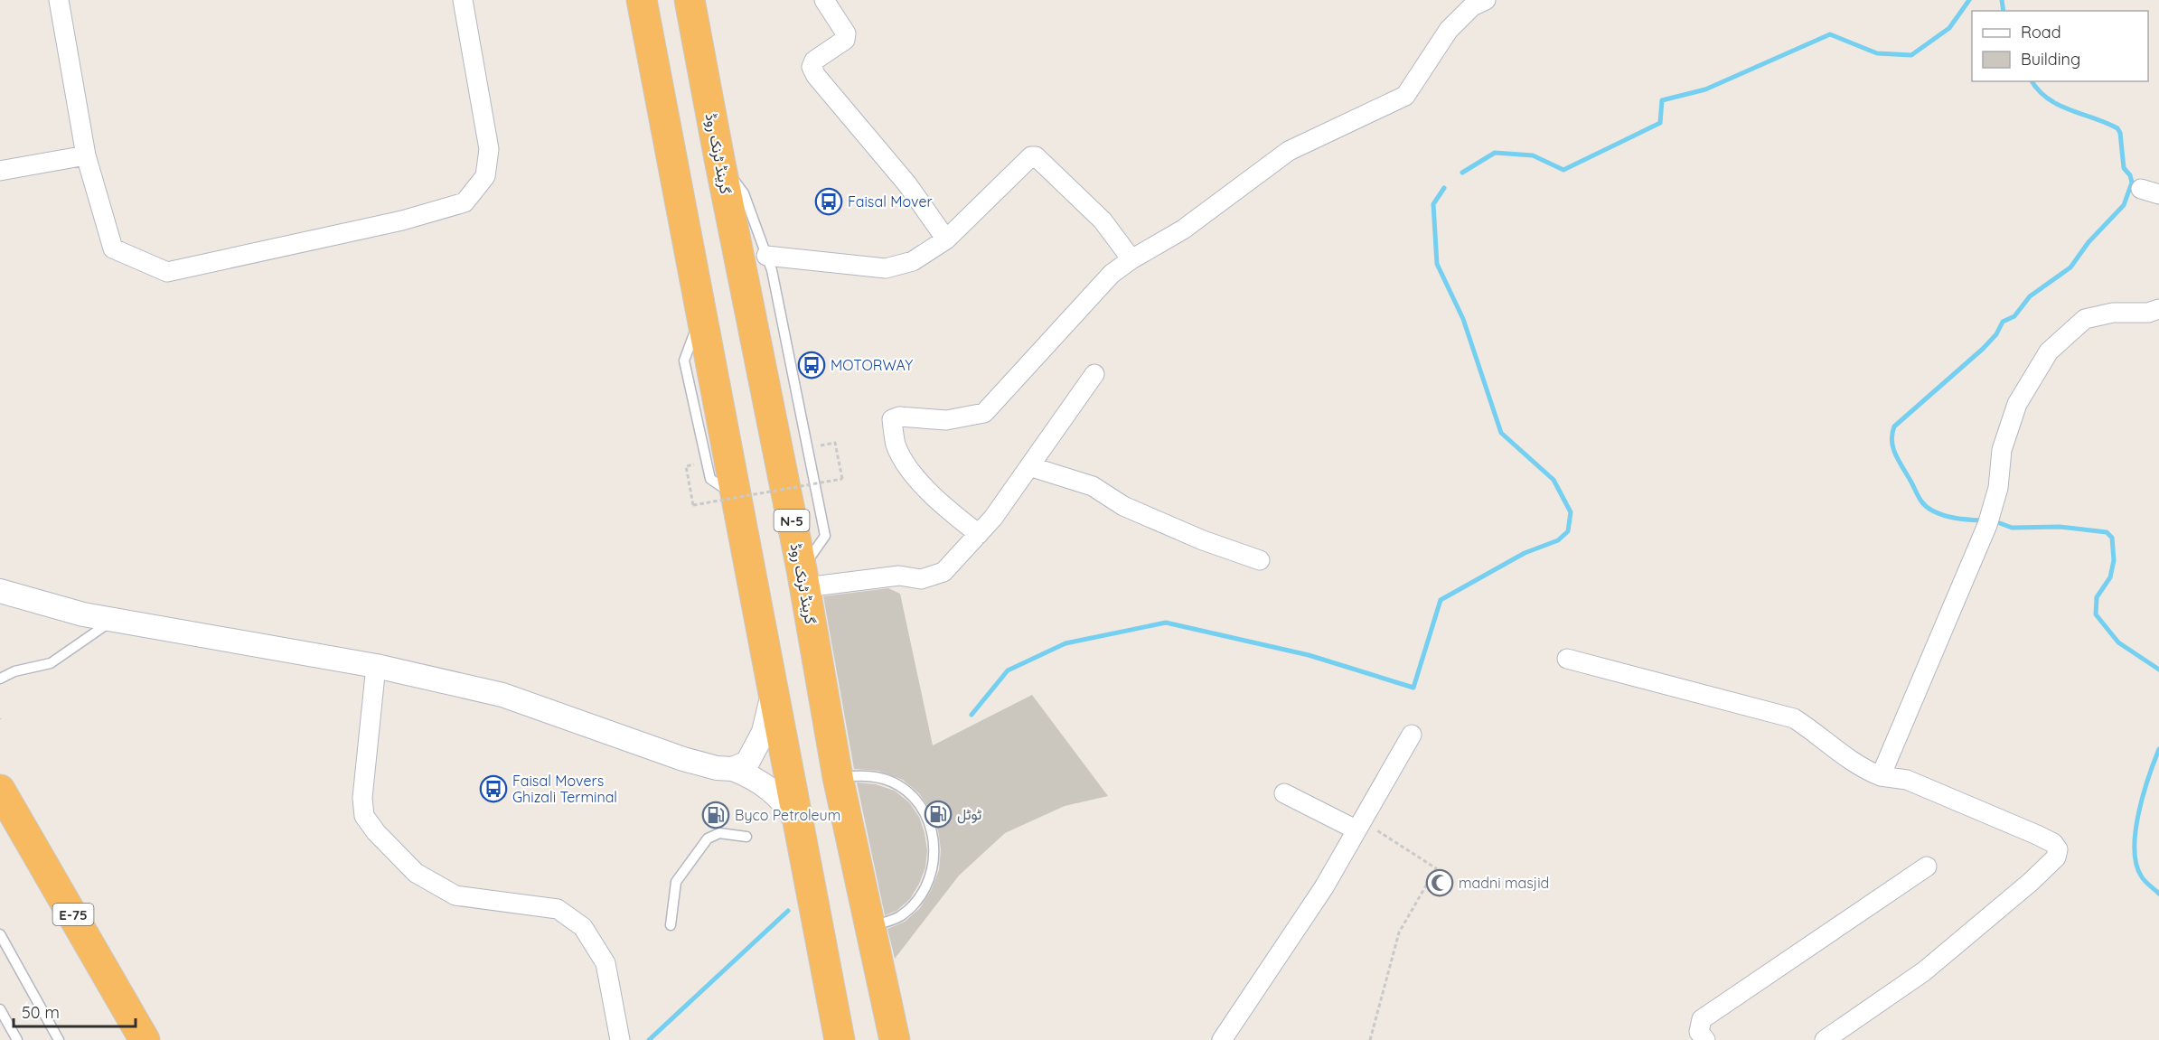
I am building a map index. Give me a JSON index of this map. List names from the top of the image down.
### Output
{
  "streets": {
    "highway": ["گرینڈ ٹرنک روڈ", "N-5", "E-75"]
  },
  "places": {
    "bus stop": ["Faisal Mover", "MOTORWAY", "Faisal Movers Ghizali Terminal"],
    "fuel station": ["ٹوٹل", "Byco Petroleum"],
    "mosque": ["madni masjid"]
  },
  "legend": ["Road", "Building"],
  "scale_bar": "50 m"
}
